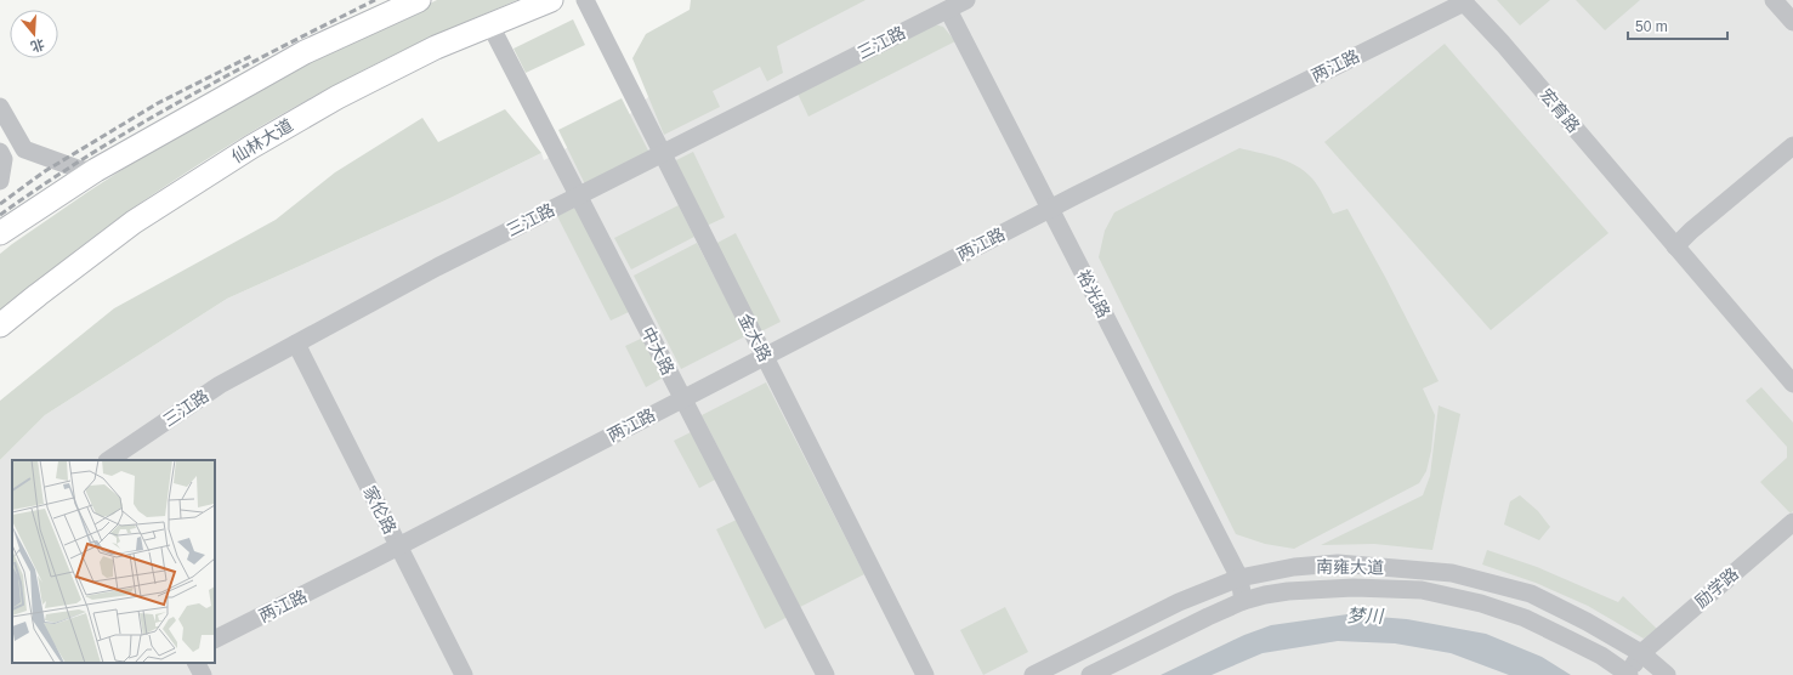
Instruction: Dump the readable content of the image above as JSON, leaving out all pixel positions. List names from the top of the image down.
{
  "streets": {
    "main road": ["仙林大道"],
    "street": [
      "三江路",
      "两江路",
      "宏育路",
      "裕光路",
      "金大路",
      "中大路",
      "家伦路",
      "南雍大道",
      "励学路"
    ]
  },
  "crossings": [
    ["三江路", "裕光路"],
    ["三江路", "金大路"],
    ["三江路", "中大路"],
    ["三江路", "家伦路"],
    ["两江路", "宏育路"],
    ["两江路", "裕光路"],
    ["两江路", "金大路"],
    ["两江路", "中大路"],
    ["两江路", "家伦路"],
    ["仙林大道", "中大路"],
    ["裕光路", "南雍大道"],
    ["南雍大道", "励学路"]
  ],
  "water": ["梦川"],
  "scale_bar": "50 m",
  "north": "bottom"
}
